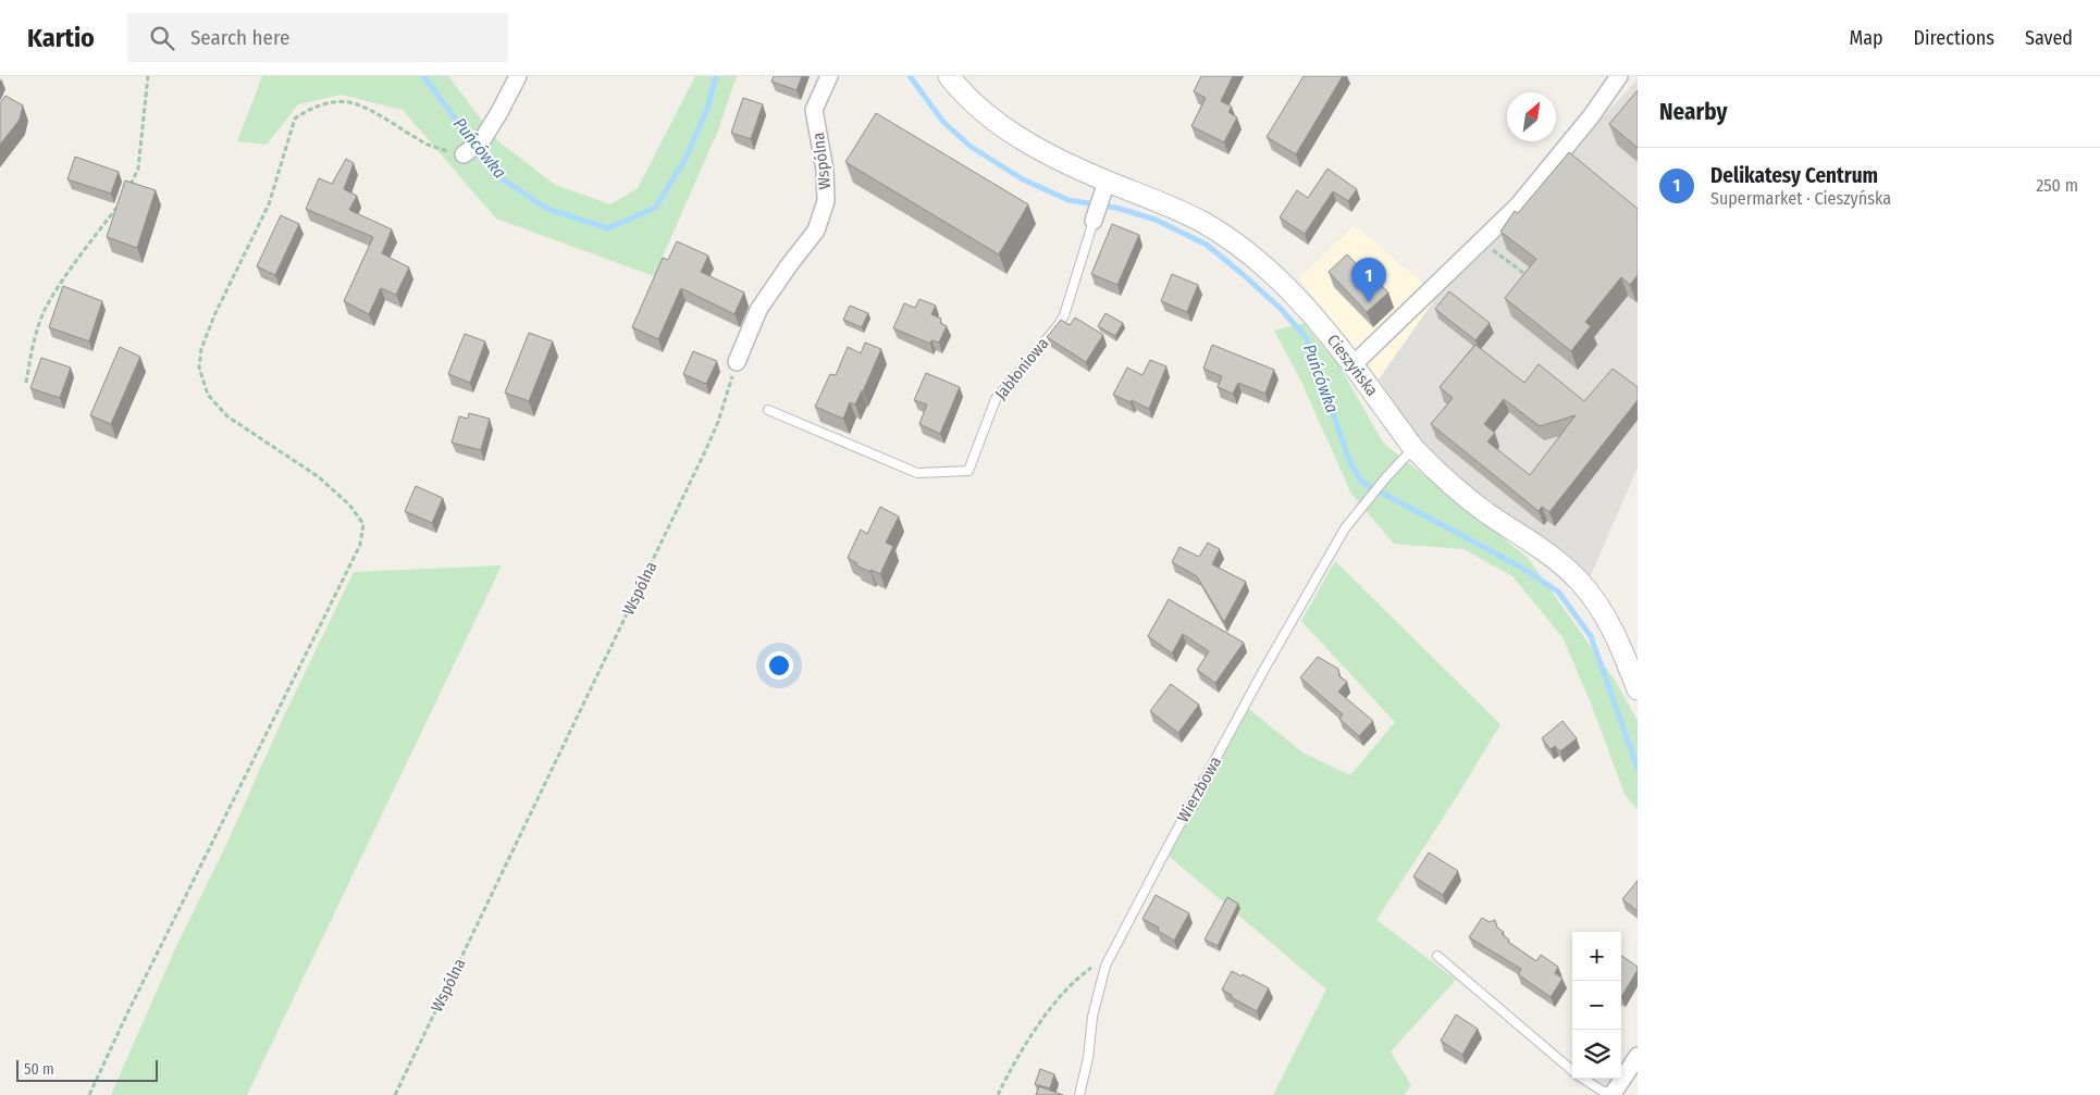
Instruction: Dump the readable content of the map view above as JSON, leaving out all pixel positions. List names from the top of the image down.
{
  "streets": {
    "street": ["Wspólna", "Cieszyńska"],
    "lane": ["Jabłoniowa", "Wierzbowa"]
  },
  "crossings": [
    ["Cieszyńska", "Wierzbowa"]
  ],
  "water": ["Puńcówka"],
  "scale_bar": "50 m",
  "north": "top right",
  "page": {
    "header": "Kartio",
    "search": "Search here",
    "nav": ["Map", "Directions", "Saved"],
    "heading": "Nearby",
    "list": [
      {
        "mark": "1",
        "name": "Delikatesy Centrum",
        "note": "Supermarket · Cieszyńska",
        "value": "250 m"
      }
    ],
    "pins": "1",
    "map_buttons": ["+", "−"],
    "scale": "50 m"
  }
}
